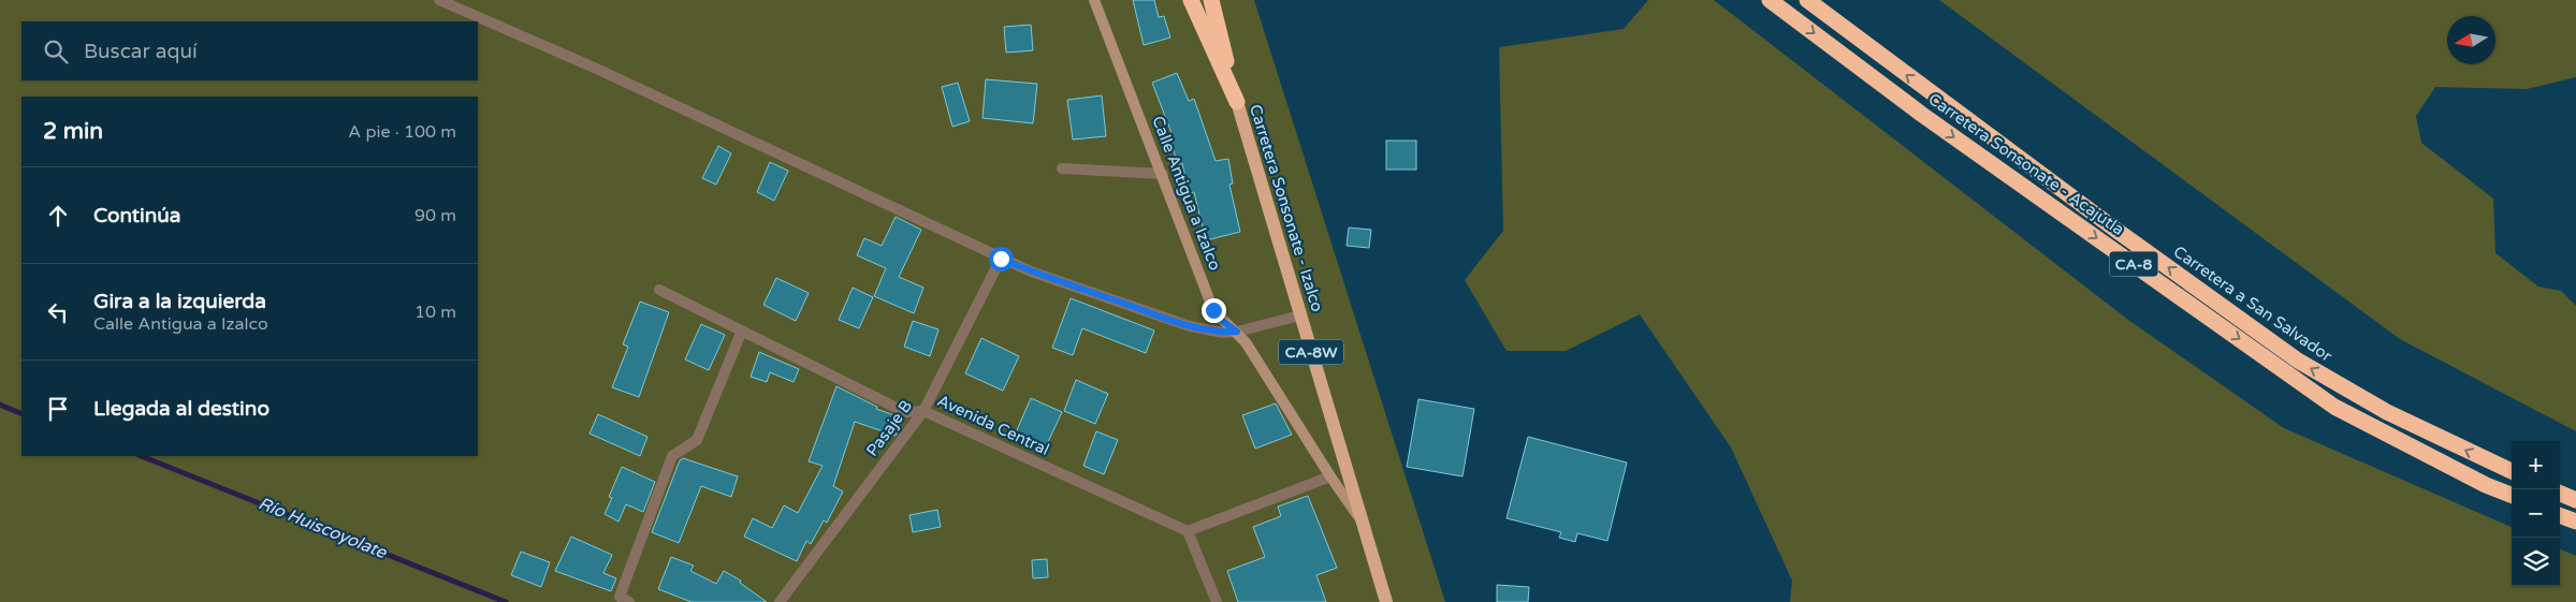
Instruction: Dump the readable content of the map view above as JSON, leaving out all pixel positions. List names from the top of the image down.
{
  "streets": {
    "highway": ["Carretera Sonsonate - Acajutla", "CA-8", "Carretera a San Salvador"],
    "main road": ["Carretera Sonsonate - Izalco", "CA-8W"],
    "street": ["Calle Antigua a Izalco", "Avenida Central", "Pasaje B"]
  },
  "crossings": [
    ["Calle Antigua a Izalco", "Carretera Sonsonate - Izalco"],
    ["Avenida Central", "Pasaje B"]
  ],
  "one_way": ["Carretera Sonsonate - Acajutla", "Carretera a San Salvador"],
  "water": ["Río Huiscoyolate"],
  "north": "left",
  "page": {
    "search": "Buscar aquí",
    "heading": ["2 min", "A pie · 100 m"],
    "list": [
      ["Continúa", "90 m"],
      ["Gira a la izquierda", "Calle Antigua a Izalco", "10 m"],
      "Llegada al destino"
    ],
    "map_buttons": ["+", "−"]
  }
}
